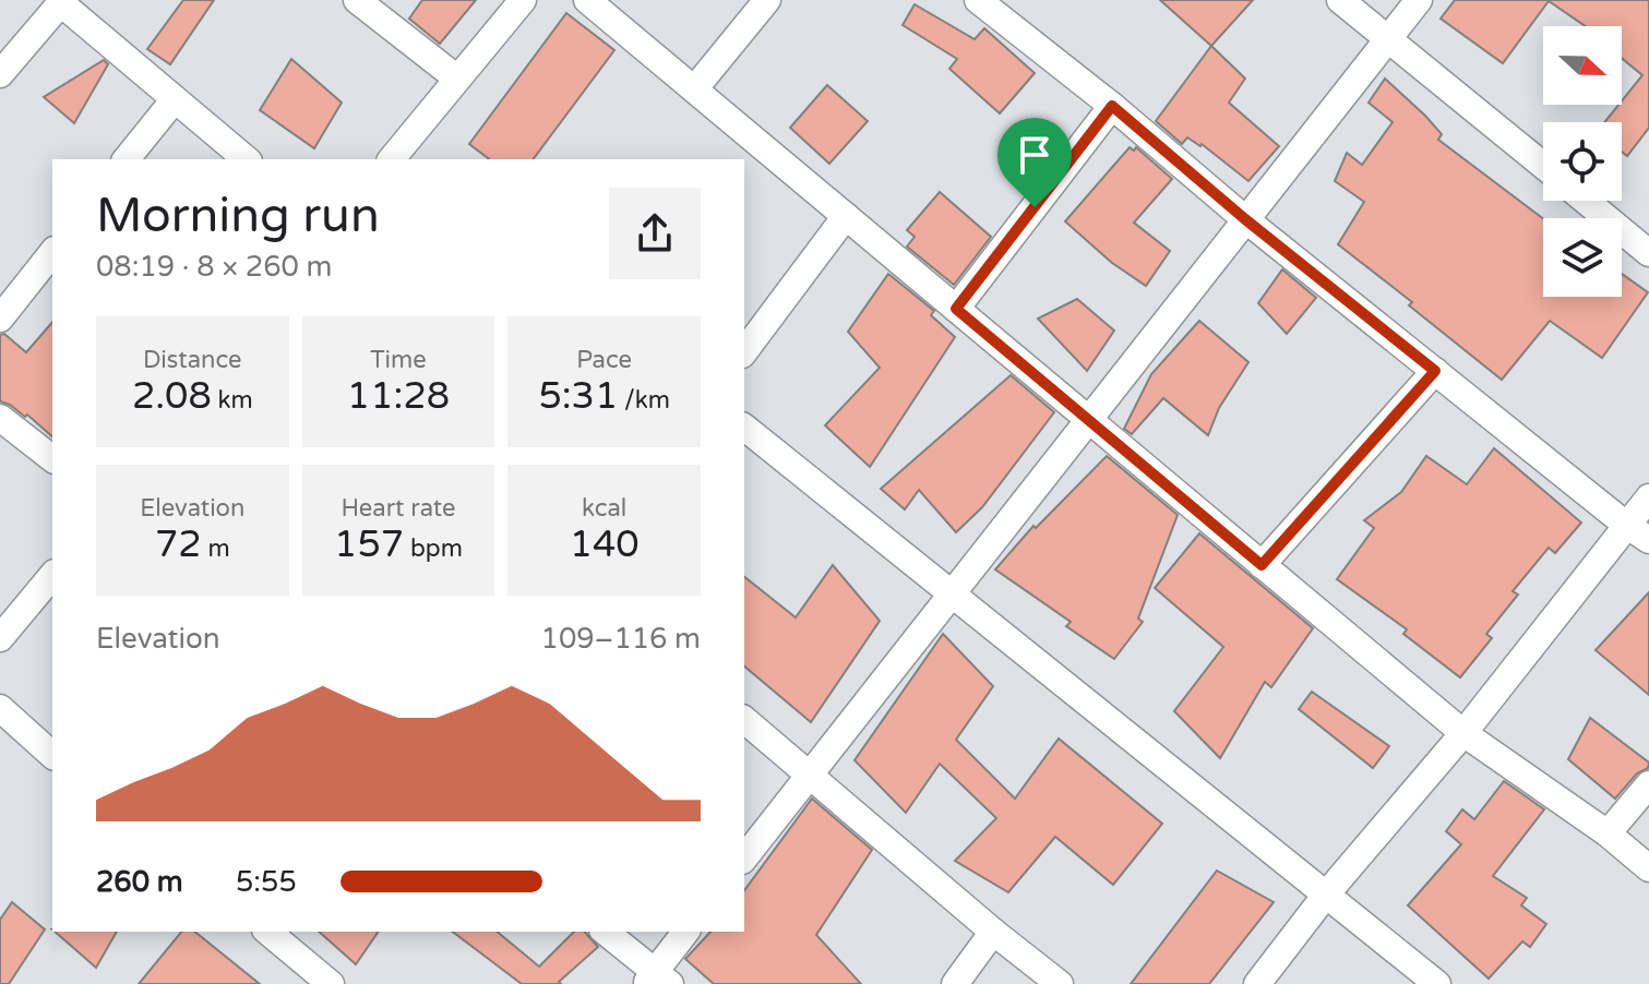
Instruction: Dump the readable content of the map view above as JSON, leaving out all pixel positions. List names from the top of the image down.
{
  "north": "right",
  "page": {
    "heading": ["Morning run", "08:19 · 8 × 260 m"],
    "stats": [
      ["Distance", "2.08 km"],
      ["Time", "11:28"],
      ["Pace", "5:31 /km"],
      ["Elevation", "72 m"],
      ["Heart rate", "157 bpm"],
      ["kcal", "140"]
    ],
    "chart": ["Elevation", "109–116 m"],
    "list": [
      {
        "name": "260 m",
        "note": "5:55"
      }
    ]
  }
}
